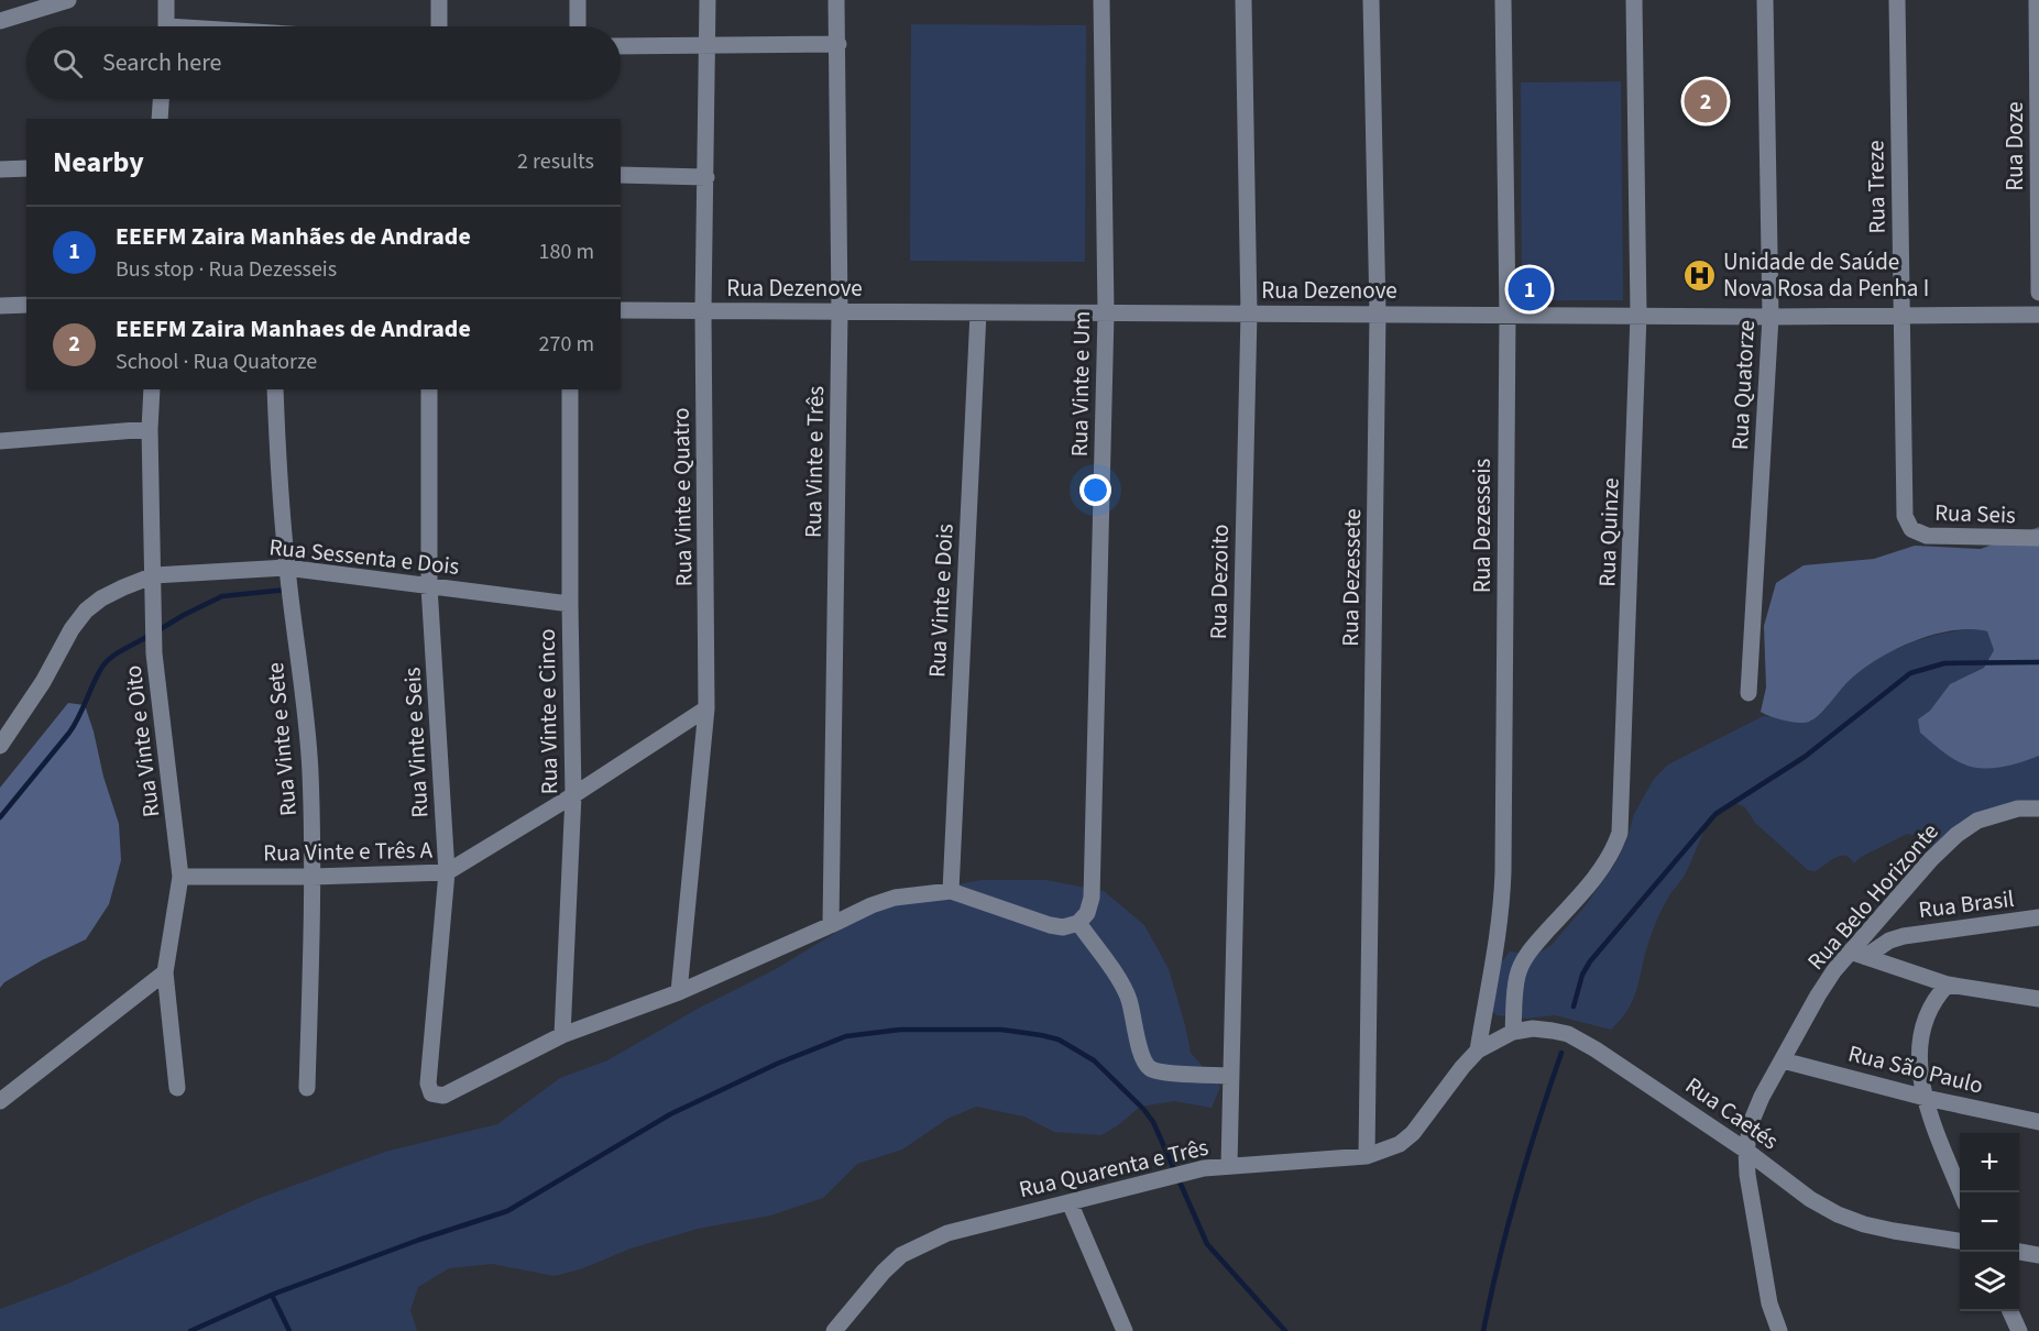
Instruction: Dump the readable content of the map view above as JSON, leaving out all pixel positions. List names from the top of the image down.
{
  "streets": {
    "street": [
      "Rua Doze",
      "Rua Treze",
      "Rua Dezenove",
      "Rua Vinte e Um",
      "Rua Quatorze",
      "Rua Vinte e Três",
      "Rua Vinte e Quatro",
      "Rua Seis",
      "Rua Dezesseis",
      "Rua Quinze",
      "Rua Sessenta e Dois",
      "Rua Dezessete",
      "Rua Dezoito",
      "Rua Vinte e Dois",
      "Rua Vinte e Cinco",
      "Rua Vinte e Sete",
      "Rua Vinte e Oito",
      "Rua Vinte e Seis",
      "Rua Vinte e Três A",
      "Rua Belo Horizonte",
      "Rua Brasil",
      "Rua São Paulo",
      "Rua Caetés",
      "Rua Quarenta e Três"
    ]
  },
  "crossings": [
    ["Rua Treze", "Rua Dezenove"],
    ["Rua Treze", "Rua Seis"],
    ["Rua Dezenove", "Rua Vinte e Um"],
    ["Rua Dezenove", "Rua Quatorze"],
    ["Rua Dezenove", "Rua Vinte e Três"],
    ["Rua Dezenove", "Rua Vinte e Quatro"],
    ["Rua Dezenove", "Rua Dezesseis"],
    ["Rua Dezenove", "Rua Quinze"],
    ["Rua Dezenove", "Rua Dezessete"],
    ["Rua Dezenove", "Rua Dezoito"],
    ["Rua Dezenove", "Rua Vinte e Dois"],
    ["Rua Vinte e Quatro", "Rua Vinte e Três A"],
    ["Rua Dezesseis", "Rua Caetés"],
    ["Rua Dezesseis", "Rua Quarenta e Três"],
    ["Rua Quinze", "Rua Caetés"],
    ["Rua Sessenta e Dois", "Rua Vinte e Cinco"],
    ["Rua Sessenta e Dois", "Rua Vinte e Sete"],
    ["Rua Sessenta e Dois", "Rua Vinte e Oito"],
    ["Rua Sessenta e Dois", "Rua Vinte e Seis"],
    ["Rua Dezessete", "Rua Quarenta e Três"],
    ["Rua Dezoito", "Rua Quarenta e Três"],
    ["Rua Vinte e Cinco", "Rua Vinte e Seis"],
    ["Rua Vinte e Cinco", "Rua Vinte e Três A"],
    ["Rua Vinte e Sete", "Rua Vinte e Três A"],
    ["Rua Vinte e Oito", "Rua Vinte e Três A"],
    ["Rua Vinte e Seis", "Rua Vinte e Três A"],
    ["Rua Belo Horizonte", "Rua Brasil"],
    ["Rua Belo Horizonte", "Rua São Paulo"],
    ["Rua Belo Horizonte", "Rua Caetés"],
    ["Rua Caetés", "Rua Quarenta e Três"]
  ],
  "places": {
    "hospital": ["Unidade de Saúde Nova Rosa da Penha I"]
  },
  "page": {
    "search": "Search here",
    "pins": ["2", "1"],
    "heading": ["Nearby", "2 results"],
    "list": [
      {
        "mark": "1",
        "name": "EEEFM Zaira Manhães de Andrade",
        "note": "Bus stop · Rua Dezesseis",
        "value": "180 m"
      },
      {
        "mark": "2",
        "name": "EEEFM Zaira Manhaes de Andrade",
        "note": "School · Rua Quatorze",
        "value": "270 m"
      }
    ],
    "map_buttons": ["+", "−"]
  }
}
